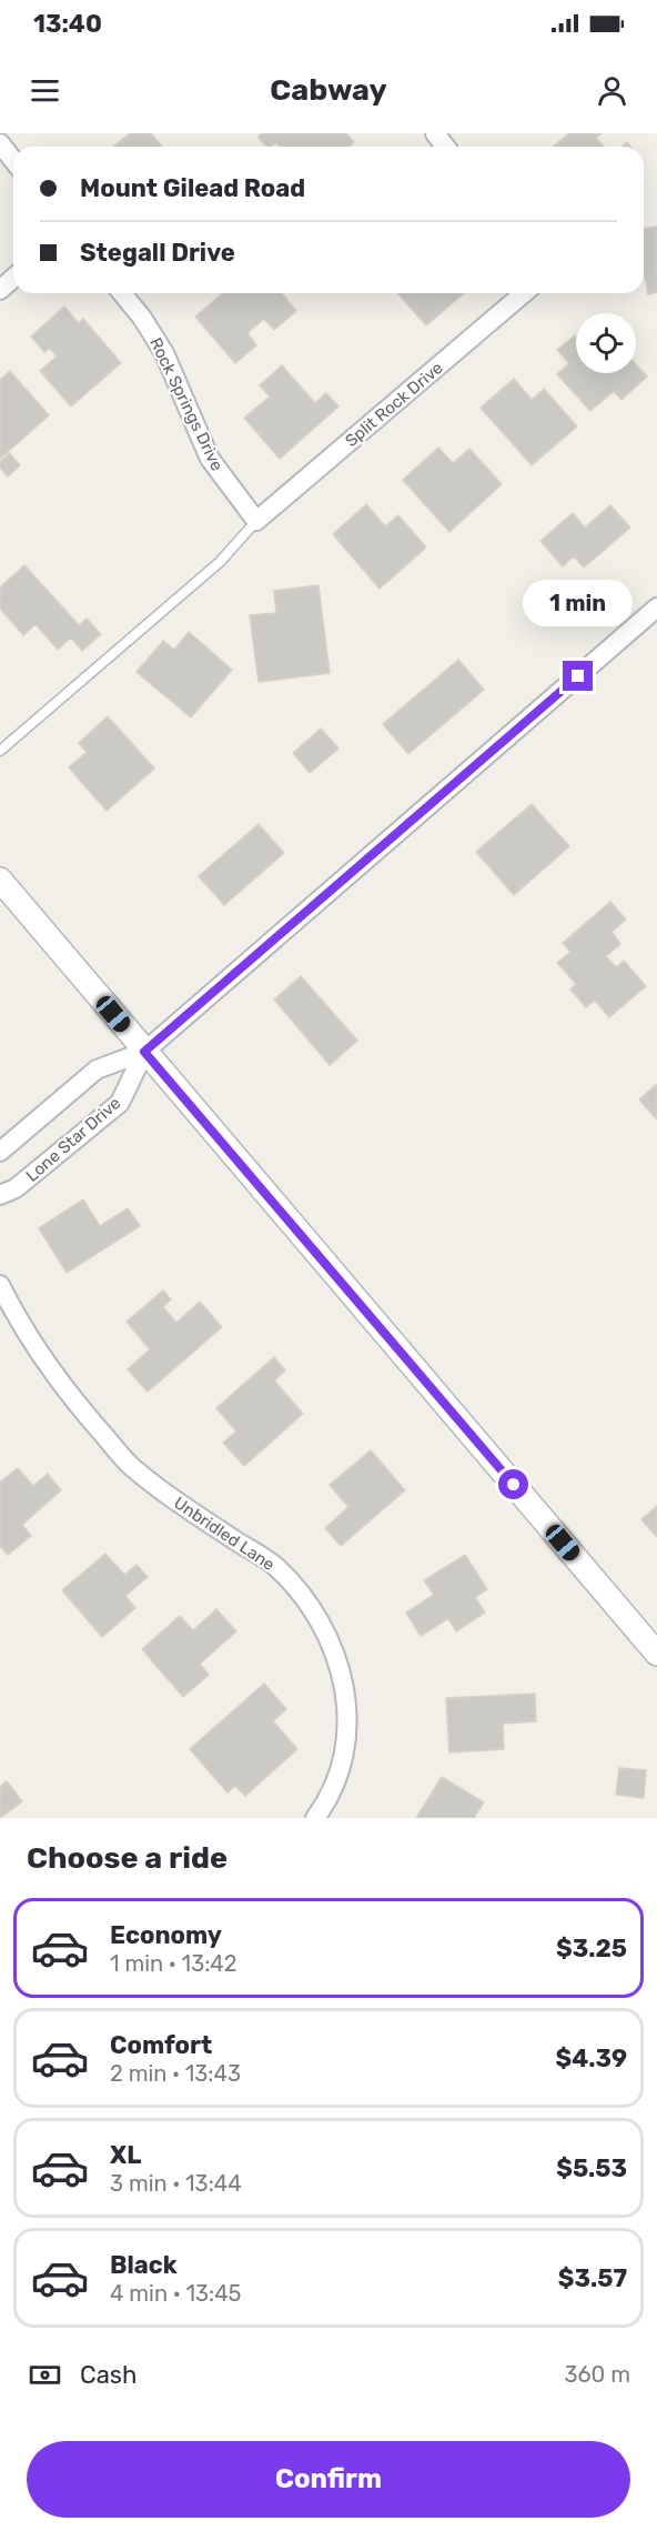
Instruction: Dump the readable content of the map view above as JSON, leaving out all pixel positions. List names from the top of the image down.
{
  "streets": {
    "street": [
      "Rock Springs Drive",
      "Split Rock Drive",
      "Lone Star Drive",
      "Unbridled Lane"
    ]
  },
  "crossings": [
    ["Rock Springs Drive", "Split Rock Drive"]
  ],
  "page": {
    "status": "13:40",
    "header": "Cabway",
    "banner": ["Mount Gilead Road", "Stegall Drive"],
    "bubble": "1 min",
    "heading": "Choose a ride",
    "list": [
      {
        "name": "Economy",
        "note": "1 min · 13:42",
        "value": "$3.25"
      },
      {
        "name": "Comfort",
        "note": "2 min · 13:43",
        "value": "$4.39"
      },
      {
        "name": "XL",
        "note": "3 min · 13:44",
        "value": "$5.53"
      },
      {
        "name": "Black",
        "note": "4 min · 13:45",
        "value": "$3.57"
      }
    ],
    "pay": ["Cash", "360 m"],
    "buttons": "Confirm"
  }
}
